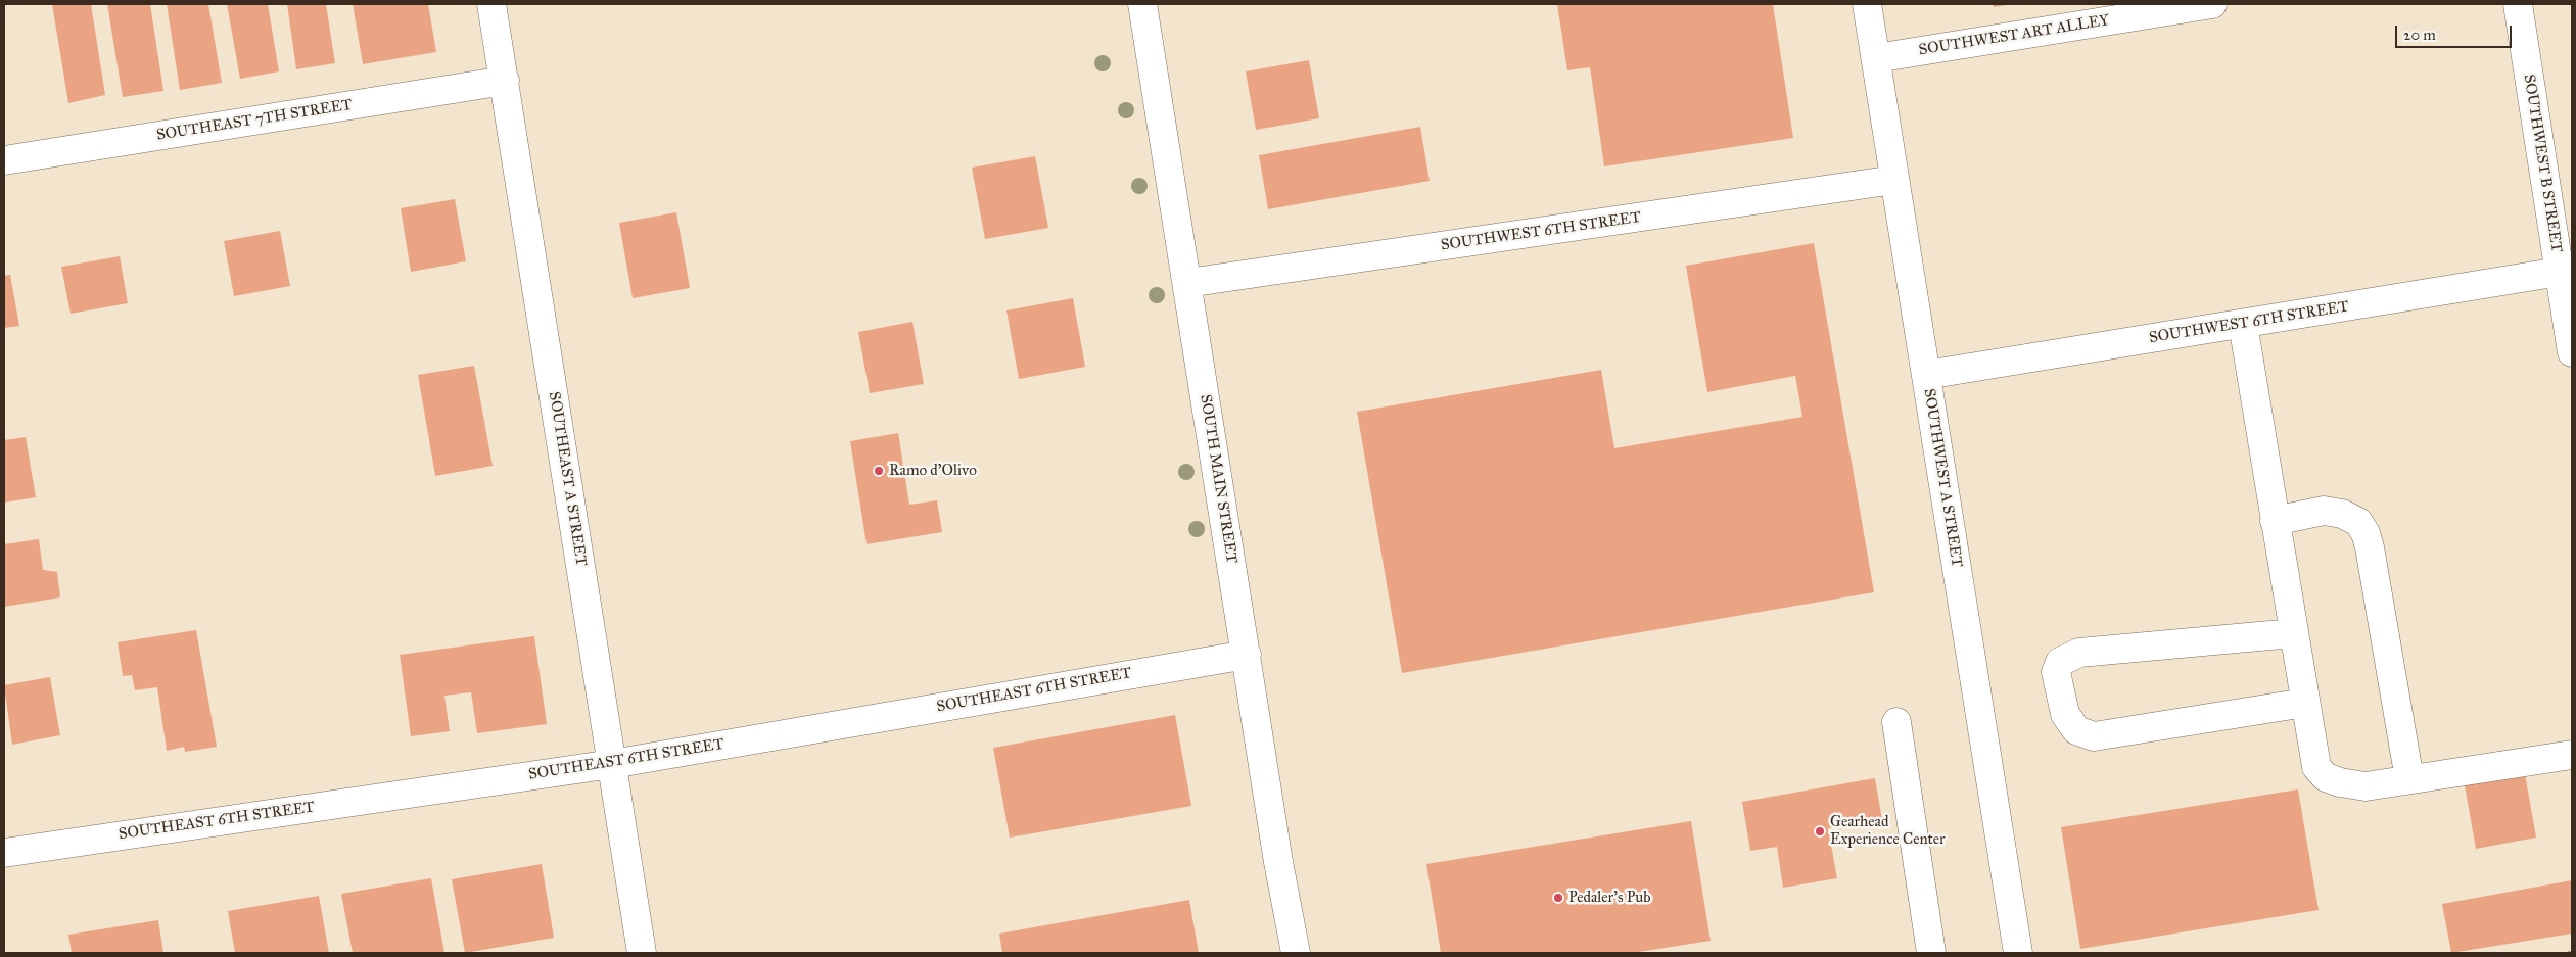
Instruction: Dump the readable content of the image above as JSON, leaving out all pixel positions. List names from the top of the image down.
{
  "streets": {
    "street": [
      "SOUTHWEST ART ALLEY",
      "SOUTHEAST 7TH STREET",
      "SOUTHWEST B STREET",
      "SOUTHWEST 6TH STREET",
      "SOUTHWEST A STREET",
      "SOUTHEAST A STREET",
      "SOUTH MAIN STREET",
      "SOUTHEAST 6TH STREET"
    ]
  },
  "crossings": [
    ["SOUTHWEST ART ALLEY", "SOUTHWEST A STREET"],
    ["SOUTHEAST 7TH STREET", "SOUTHEAST A STREET"],
    ["SOUTHWEST B STREET", "SOUTHWEST 6TH STREET"],
    ["SOUTHWEST 6TH STREET", "SOUTHWEST A STREET"],
    ["SOUTHWEST 6TH STREET", "SOUTH MAIN STREET"],
    ["SOUTHEAST A STREET", "SOUTHEAST 6TH STREET"],
    ["SOUTH MAIN STREET", "SOUTHEAST 6TH STREET"]
  ],
  "places": ["Ramo d'Olivo", "Gearhead Experience Center", "Pedaler's Pub"],
  "scale_bar": "20 m"
}
